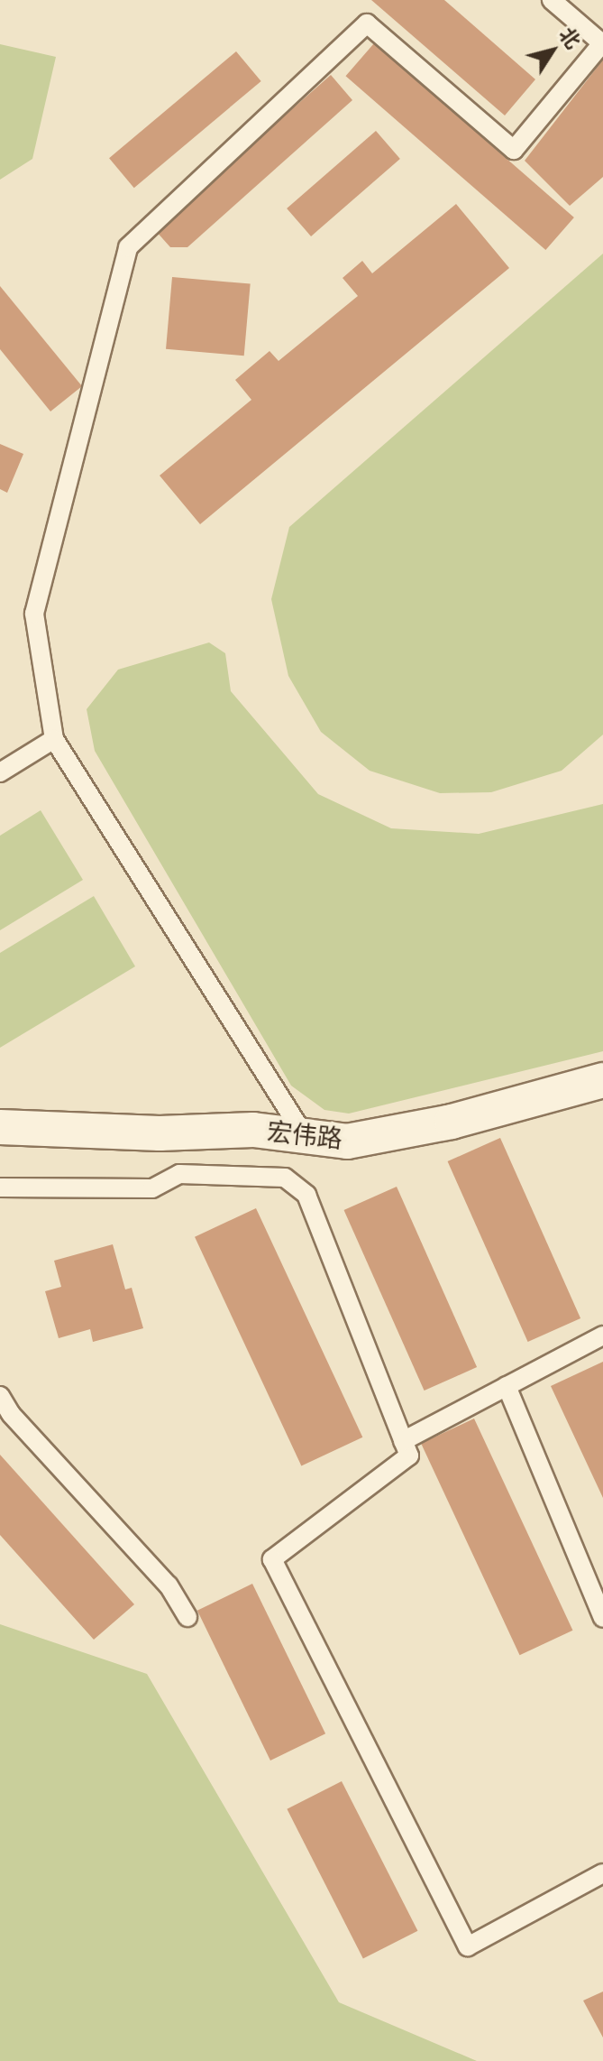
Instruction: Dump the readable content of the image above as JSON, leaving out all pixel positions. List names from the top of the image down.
{
  "streets": {
    "street": ["宏伟路"]
  },
  "north": "top right"
}
